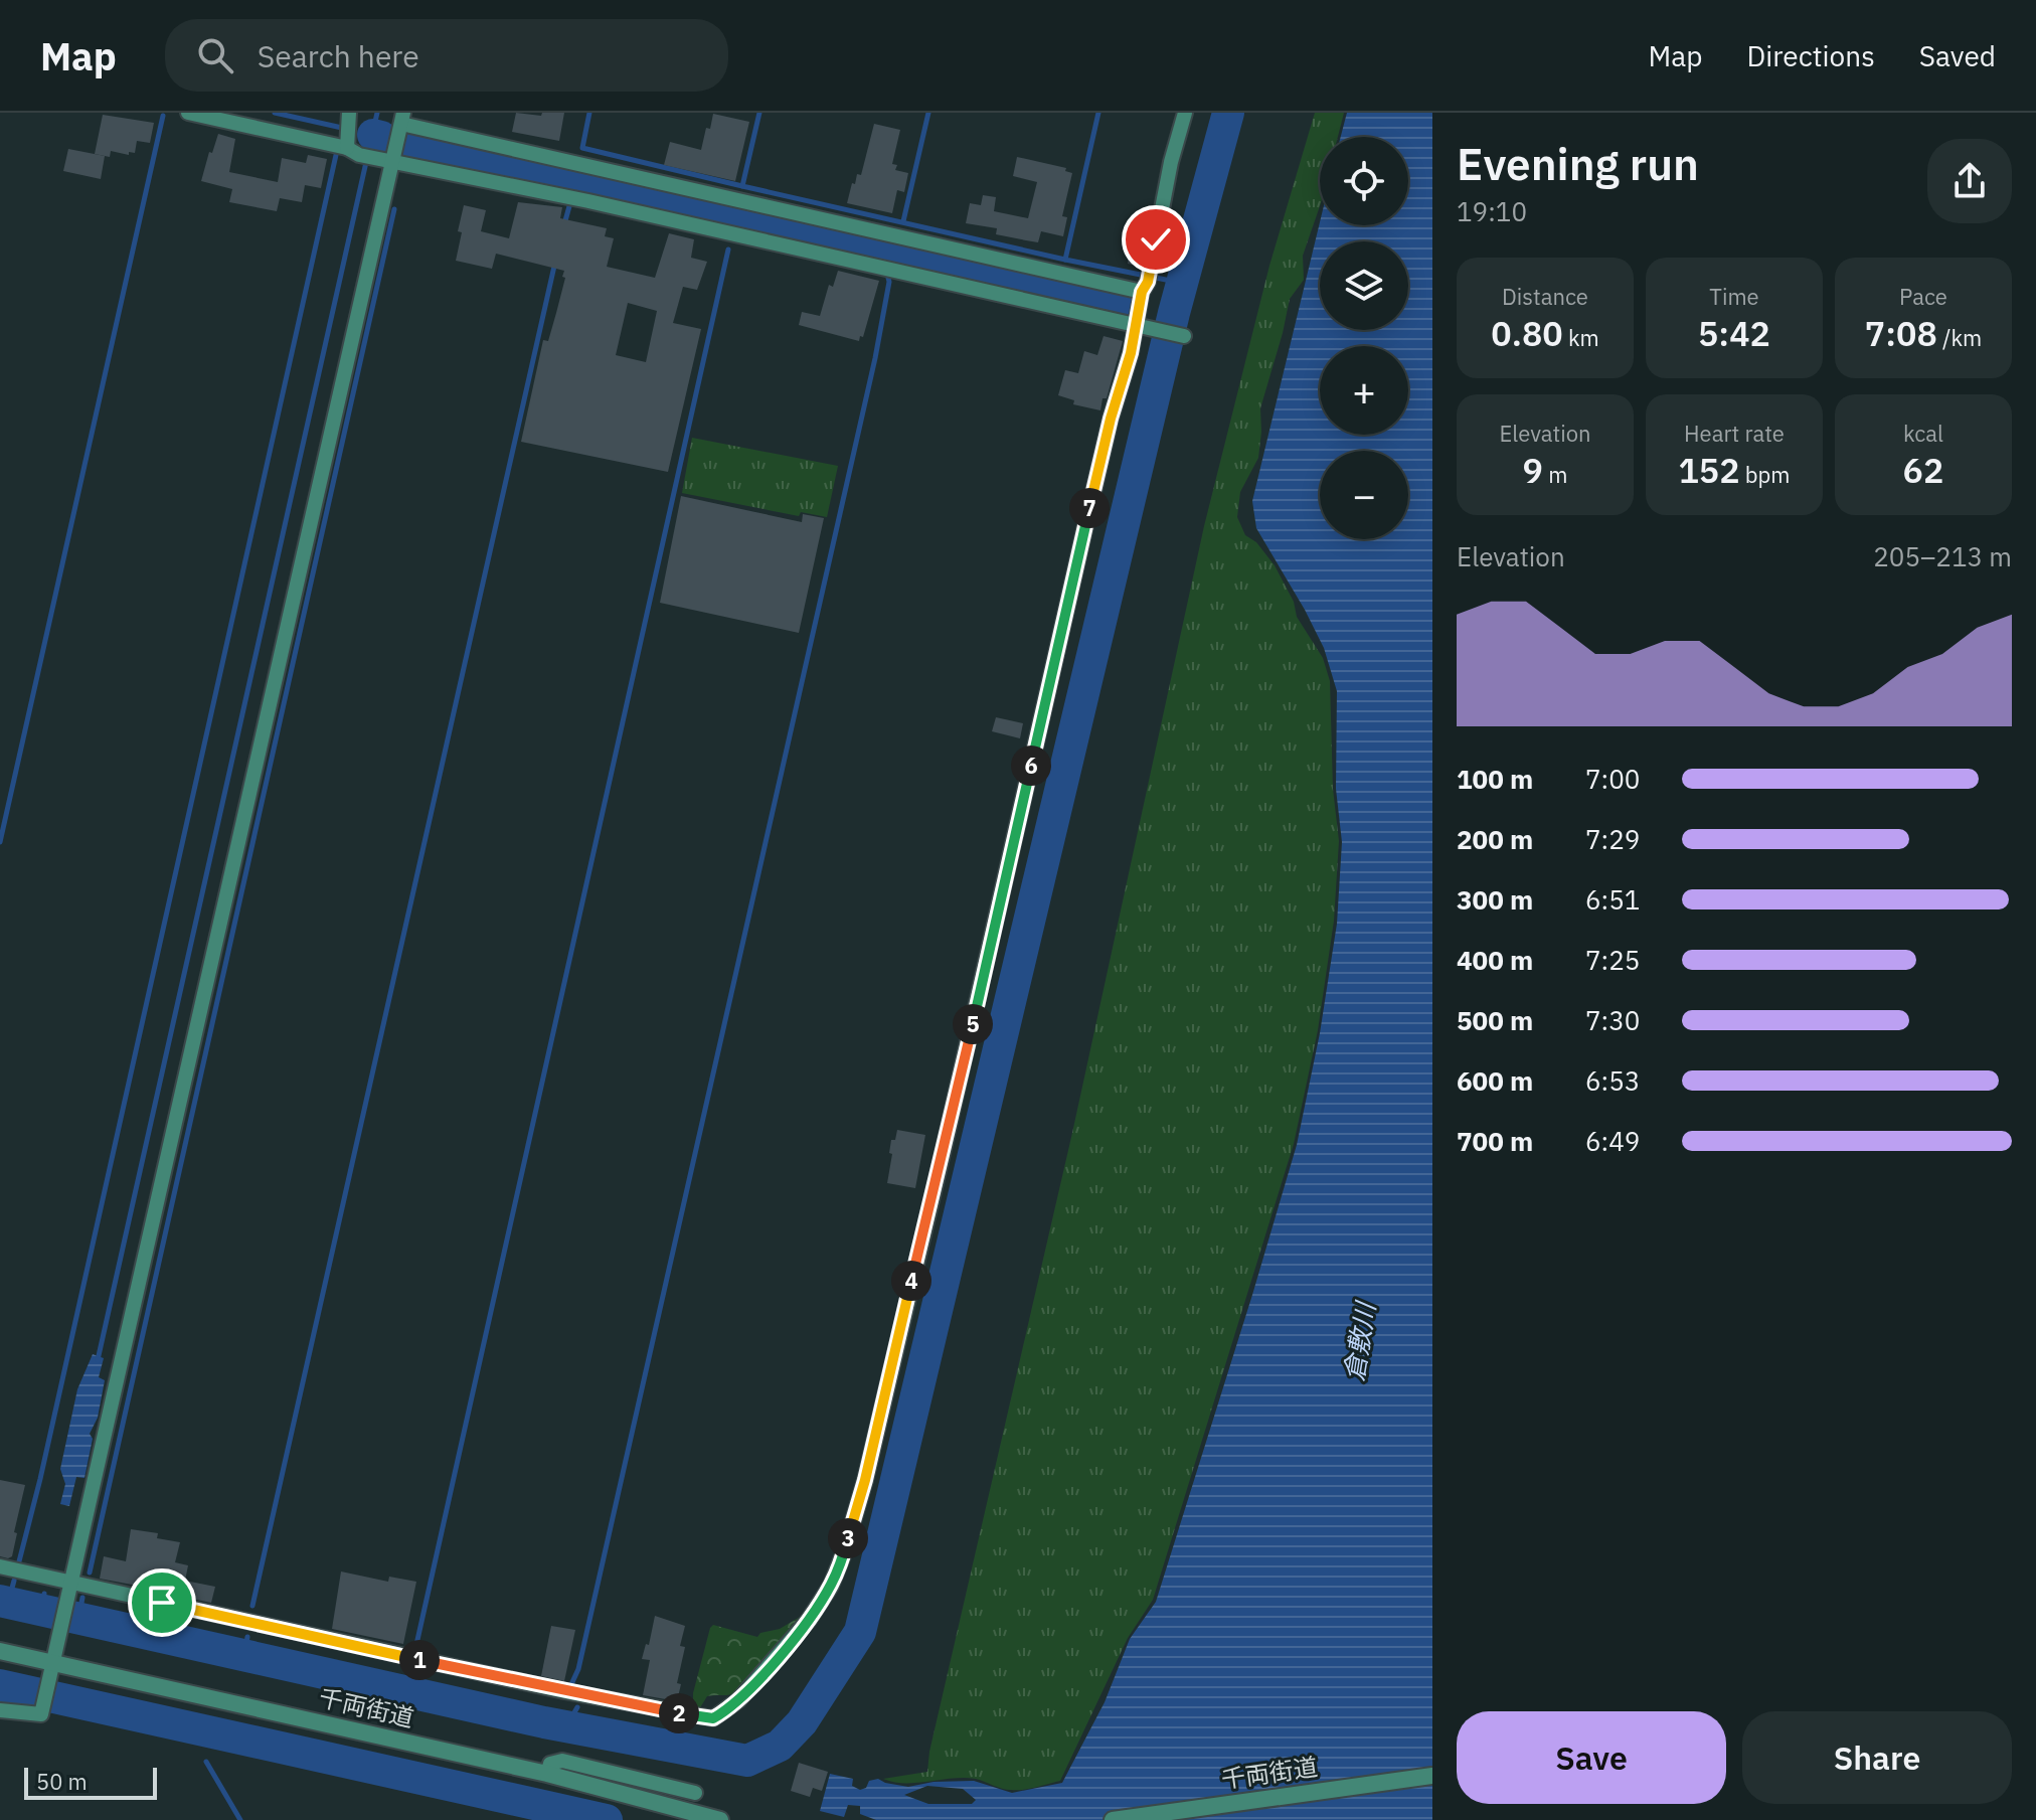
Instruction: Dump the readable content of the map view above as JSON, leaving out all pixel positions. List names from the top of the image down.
{
  "streets": {
    "street": ["千両街道"]
  },
  "water": ["倉敷川"],
  "scale_bar": "50 m",
  "page": {
    "header": "Map",
    "search": "Search here",
    "nav": ["Map", "Directions", "Saved"],
    "heading": ["Evening run", "19:10"],
    "map_buttons": ["+", "−"],
    "stats": [
      ["Distance", "0.80 km"],
      ["Time", "5:42"],
      ["Pace", "7:08 /km"],
      ["Elevation", "9 m"],
      ["Heart rate", "152 bpm"],
      ["kcal", "62"]
    ],
    "pins": [
      "7",
      "6",
      "5",
      "4",
      "3",
      "1",
      "2"
    ],
    "chart": ["Elevation", "205–213 m"],
    "list": [
      {
        "name": "100 m",
        "note": "7:00"
      },
      {
        "name": "200 m",
        "note": "7:29"
      },
      {
        "name": "300 m",
        "note": "6:51"
      },
      {
        "name": "400 m",
        "note": "7:25"
      },
      {
        "name": "500 m",
        "note": "7:30"
      },
      {
        "name": "600 m",
        "note": "6:53"
      },
      {
        "name": "700 m",
        "note": "6:49"
      }
    ],
    "buttons": ["Save", "Share"],
    "scale": "50 m"
  }
}
